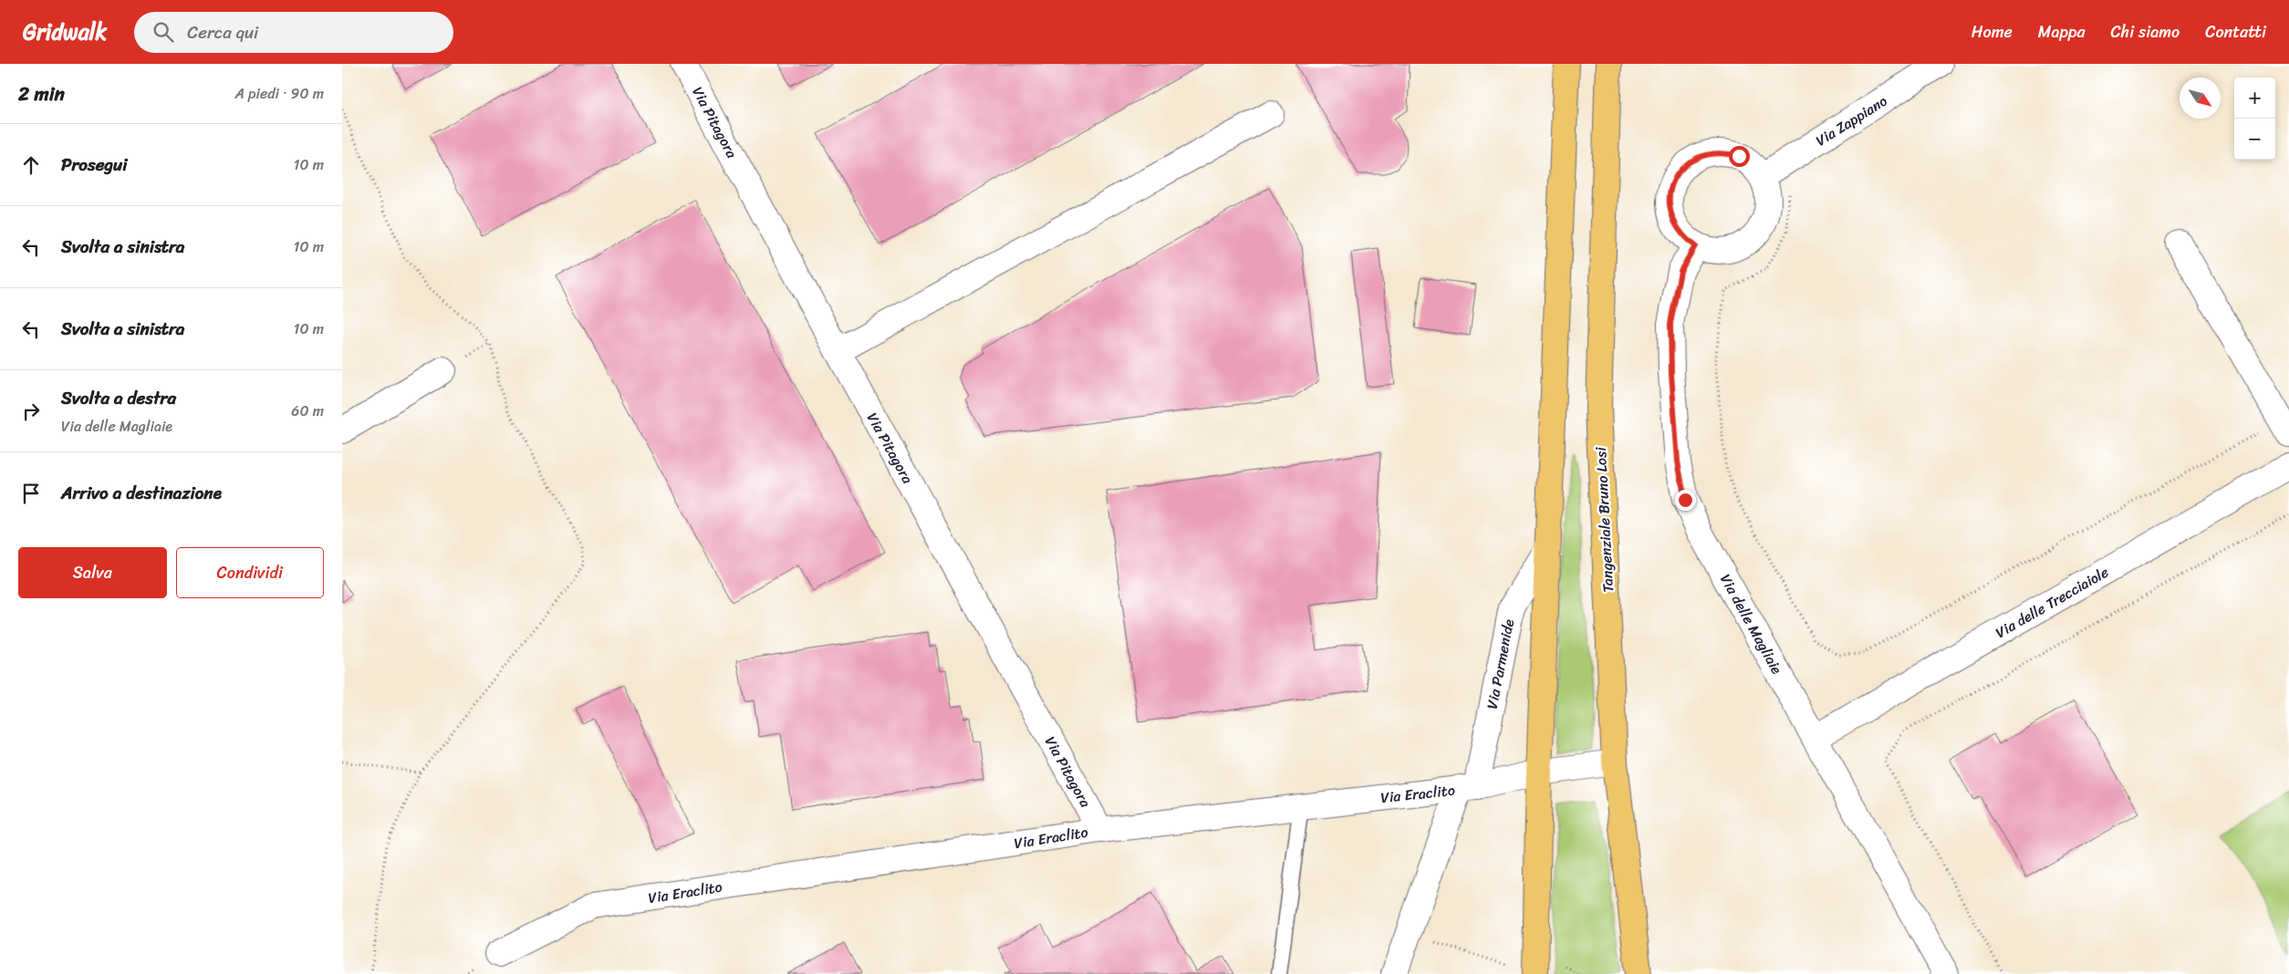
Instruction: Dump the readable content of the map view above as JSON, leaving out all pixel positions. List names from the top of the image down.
{
  "streets": {
    "main road": ["Tangenziale Bruno Losi"],
    "street": [
      "Via Zappiano",
      "Via Pitagora",
      "Via delle Trecciaiole",
      "Via delle Magliaie",
      "Via Parmenide",
      "Via Eraclito"
    ]
  },
  "crossings": [
    ["Via Zappiano", "Via delle Magliaie"],
    ["Via Pitagora", "Via Eraclito"],
    ["Tangenziale Bruno Losi", "Via Eraclito"],
    ["Via delle Trecciaiole", "Via delle Magliaie"],
    ["Via Parmenide", "Via Eraclito"]
  ],
  "north": "bottom right",
  "page": {
    "header": "Gridwalk",
    "search": "Cerca qui",
    "nav": [
      "Home",
      "Mappa",
      "Chi siamo",
      "Contatti"
    ],
    "heading": ["2 min", "A piedi · 90 m"],
    "map_buttons": ["+", "−"],
    "list": [
      ["Prosegui", "10 m"],
      ["Svolta a sinistra", "10 m"],
      ["Svolta a sinistra", "10 m"],
      ["Svolta a destra", "Via delle Magliaie", "60 m"],
      "Arrivo a destinazione"
    ],
    "buttons": ["Salva", "Condividi"]
  }
}
